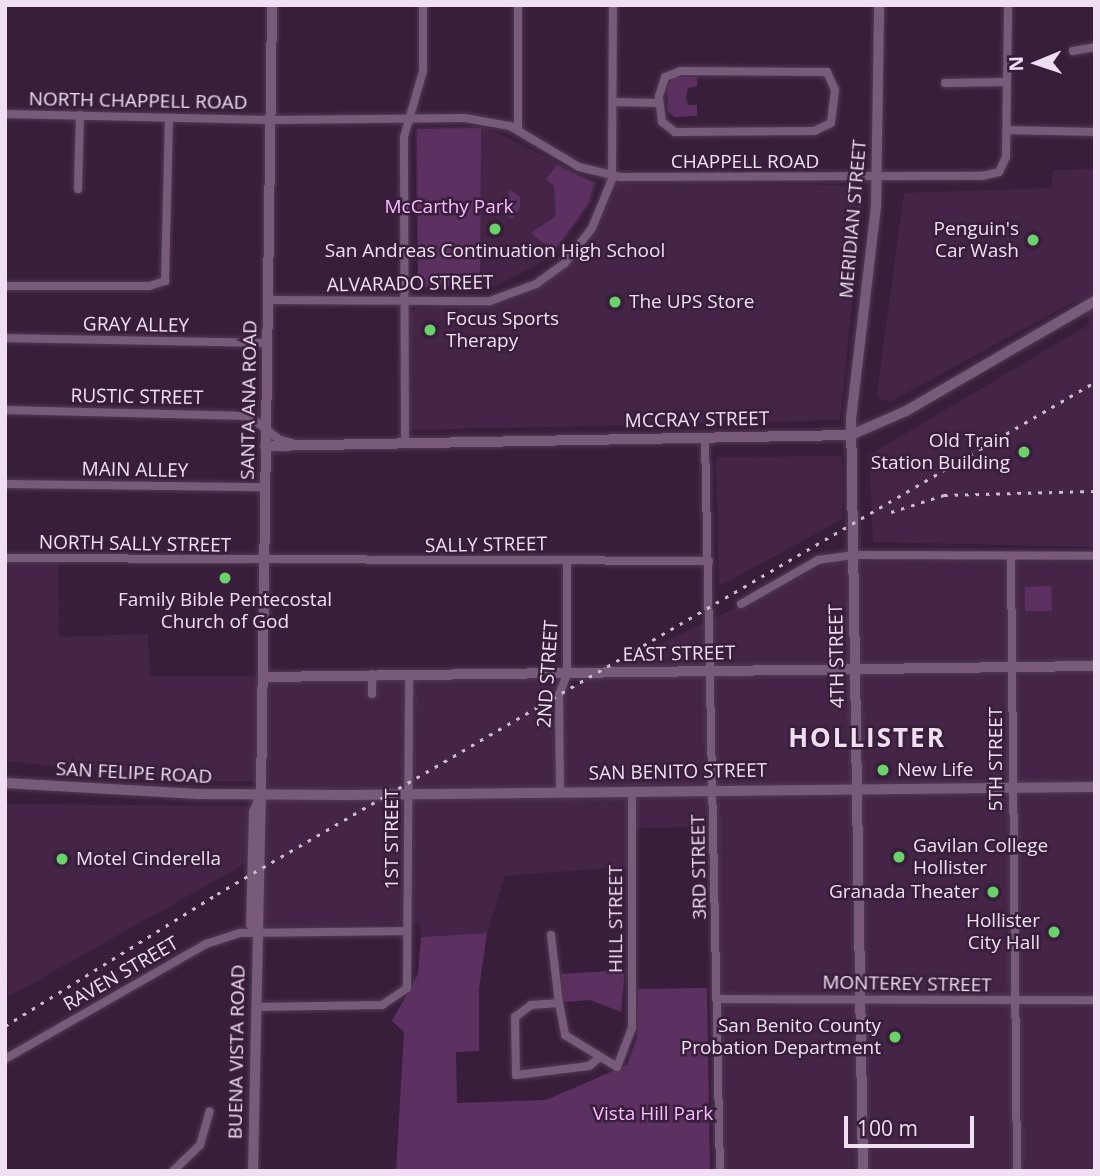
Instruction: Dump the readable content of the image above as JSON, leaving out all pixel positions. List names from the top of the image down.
{
  "streets": {
    "street": [
      "NORTH CHAPPELL ROAD",
      "CHAPPELL ROAD",
      "MERIDIAN STREET",
      "ALVARADO STREET",
      "GRAY ALLEY",
      "RUSTIC STREET",
      "SANTA ANA ROAD",
      "MCCRAY STREET",
      "MAIN ALLEY",
      "NORTH SALLY STREET",
      "SALLY STREET",
      "EAST STREET",
      "4TH STREET",
      "2ND STREET",
      "5TH STREET",
      "SAN BENITO STREET",
      "SAN FELIPE ROAD",
      "1ST STREET",
      "3RD STREET",
      "HILL STREET",
      "RAVEN STREET",
      "MONTEREY STREET",
      "BUENA VISTA ROAD"
    ]
  },
  "crossings": [
    ["NORTH CHAPPELL ROAD", "CHAPPELL ROAD"],
    ["NORTH CHAPPELL ROAD", "SANTA ANA ROAD"],
    ["CHAPPELL ROAD", "MERIDIAN STREET"],
    ["CHAPPELL ROAD", "ALVARADO STREET"],
    ["MERIDIAN STREET", "MCCRAY STREET"],
    ["MERIDIAN STREET", "4TH STREET"],
    ["ALVARADO STREET", "SANTA ANA ROAD"],
    ["GRAY ALLEY", "SANTA ANA ROAD"],
    ["RUSTIC STREET", "SANTA ANA ROAD"],
    ["RUSTIC STREET", "MCCRAY STREET"],
    ["SANTA ANA ROAD", "MCCRAY STREET"],
    ["SANTA ANA ROAD", "MAIN ALLEY"],
    ["SANTA ANA ROAD", "NORTH SALLY STREET"],
    ["SANTA ANA ROAD", "SALLY STREET"],
    ["SANTA ANA ROAD", "EAST STREET"],
    ["SANTA ANA ROAD", "SAN BENITO STREET"],
    ["SANTA ANA ROAD", "SAN FELIPE ROAD"],
    ["SANTA ANA ROAD", "BUENA VISTA ROAD"],
    ["MCCRAY STREET", "4TH STREET"],
    ["MCCRAY STREET", "3RD STREET"],
    ["NORTH SALLY STREET", "SALLY STREET"],
    ["SALLY STREET", "2ND STREET"],
    ["SALLY STREET", "3RD STREET"],
    ["EAST STREET", "4TH STREET"],
    ["EAST STREET", "2ND STREET"],
    ["EAST STREET", "5TH STREET"],
    ["EAST STREET", "1ST STREET"],
    ["EAST STREET", "3RD STREET"],
    ["4TH STREET", "SAN BENITO STREET"],
    ["4TH STREET", "MONTEREY STREET"],
    ["2ND STREET", "SAN BENITO STREET"],
    ["5TH STREET", "SAN BENITO STREET"],
    ["5TH STREET", "MONTEREY STREET"],
    ["SAN BENITO STREET", "SAN FELIPE ROAD"],
    ["SAN BENITO STREET", "1ST STREET"],
    ["SAN BENITO STREET", "3RD STREET"],
    ["SAN BENITO STREET", "HILL STREET"],
    ["SAN BENITO STREET", "BUENA VISTA ROAD"],
    ["SAN FELIPE ROAD", "BUENA VISTA ROAD"],
    ["1ST STREET", "RAVEN STREET"],
    ["1ST STREET", "BUENA VISTA ROAD"],
    ["3RD STREET", "MONTEREY STREET"],
    ["RAVEN STREET", "BUENA VISTA ROAD"]
  ],
  "districts": ["HOLLISTER"],
  "parks": ["McCarthy Park", "Vista Hill Park"],
  "places": [
    "San Andreas Continuation High School",
    "Penguin's Car Wash",
    "The UPS Store",
    "Focus Sports Therapy",
    "Old Train Station Building",
    "Family Bible Pentecostal Church of God",
    "New Life",
    "Gavilan College Hollister",
    "Motel Cinderella",
    "Granada Theater",
    "Hollister City Hall",
    "San Benito County Probation Department"
  ],
  "scale_bar": "100 m",
  "north": "left"
}
